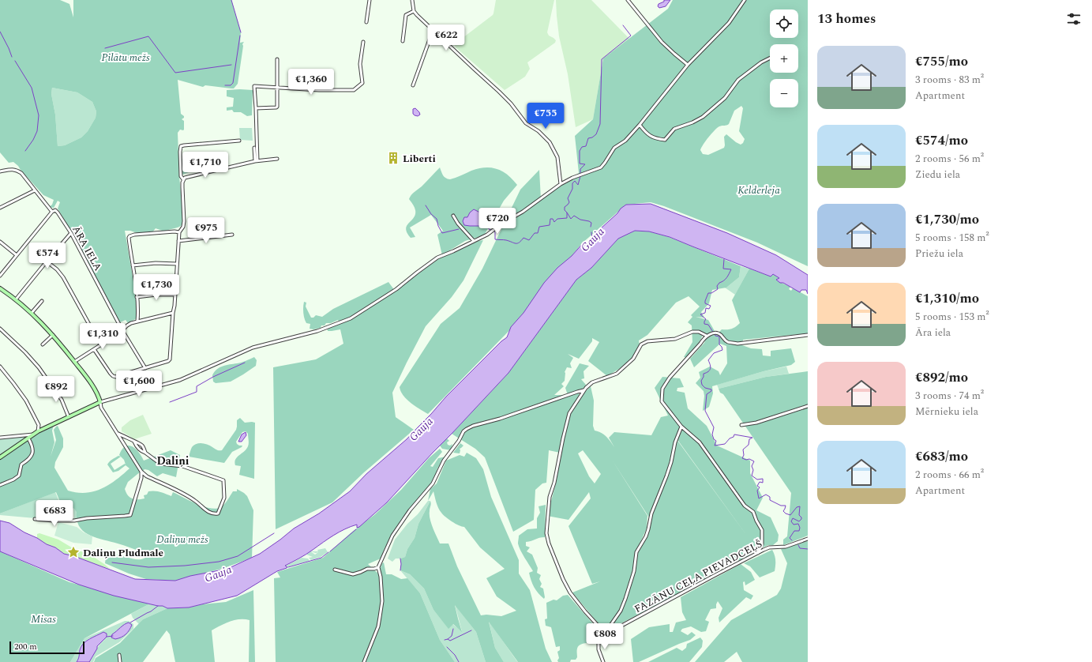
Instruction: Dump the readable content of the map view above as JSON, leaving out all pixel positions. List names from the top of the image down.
{
  "streets": {
    "street": ["ĀRA IELA", "FAZĀNU CEĻA PIEVADCEĻŠ"]
  },
  "districts": ["Daliņi"],
  "water": ["Gauja"],
  "parks": [
    "Pilātu mežs",
    "Ķelderleja",
    "Daliņu mežs",
    "Misas"
  ],
  "places": {
    "building": ["Liberti"],
    "place": ["Daliņu Pludmale"]
  },
  "scale_bar": "200 m",
  "page": {
    "heading": "13 homes",
    "map_buttons": ["+", "−"],
    "price": [
      "€622",
      "€1,360",
      "€755",
      "€1,710",
      "€720",
      "€975",
      "€574",
      "€1,730",
      "€1,310",
      "€1,600",
      "€892",
      "€683",
      "€808"
    ],
    "list": [
      {
        "name": "€755/mo",
        "note": "3 rooms · 83 m² · Apartment"
      },
      {
        "name": "€574/mo",
        "note": "2 rooms · 56 m² · Ziedu iela"
      },
      {
        "name": "€1,730/mo",
        "note": "5 rooms · 158 m² · Priežu iela"
      },
      {
        "name": "€1,310/mo",
        "note": "5 rooms · 153 m² · Āra iela"
      },
      {
        "name": "€892/mo",
        "note": "3 rooms · 74 m² · Mērnieku iela"
      },
      {
        "name": "€683/mo",
        "note": "2 rooms · 66 m² · Apartment"
      }
    ],
    "scale": "200 m"
  }
}
